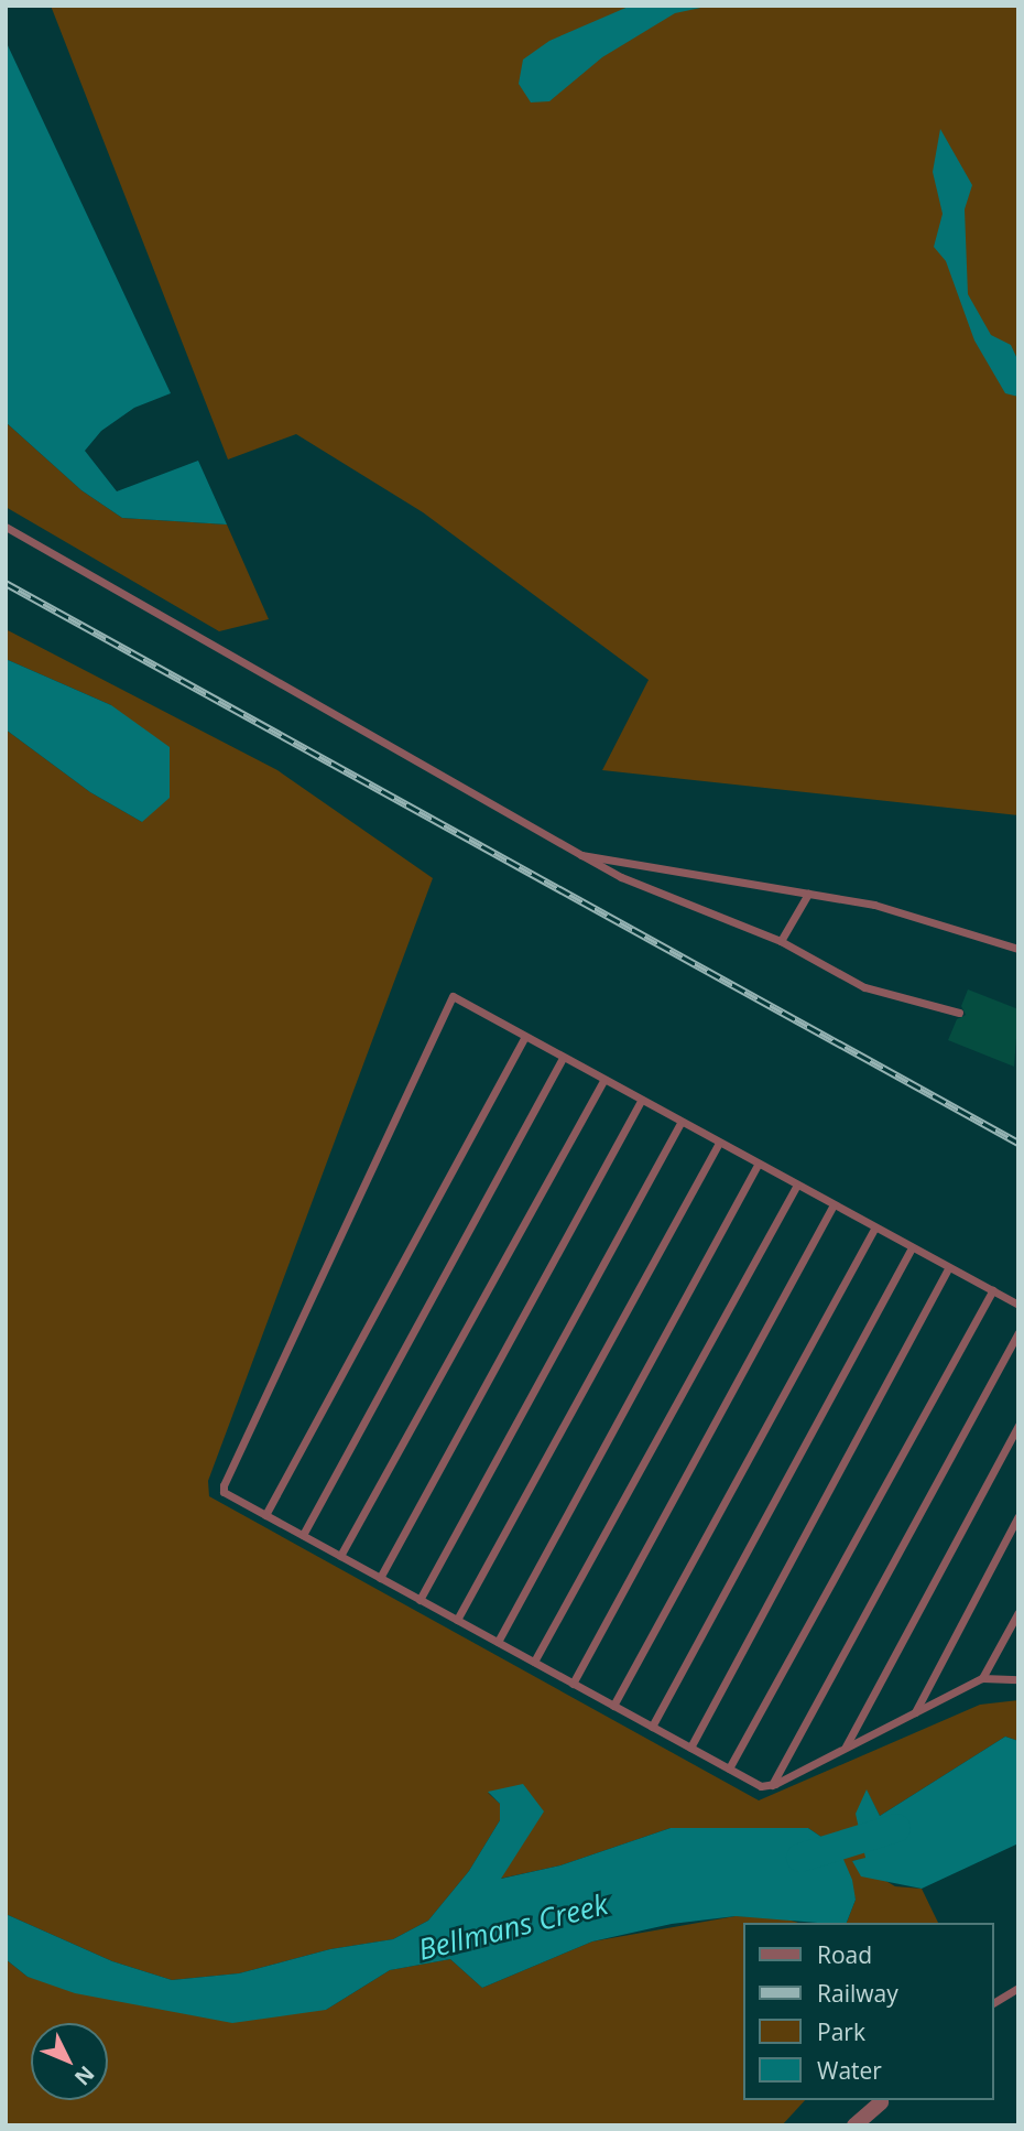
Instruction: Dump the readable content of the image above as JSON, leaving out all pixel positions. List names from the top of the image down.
{
  "water": ["Bellmans Creek"],
  "legend": [
    "Road",
    "Railway",
    "Park",
    "Water"
  ],
  "north": "bottom right"
}
